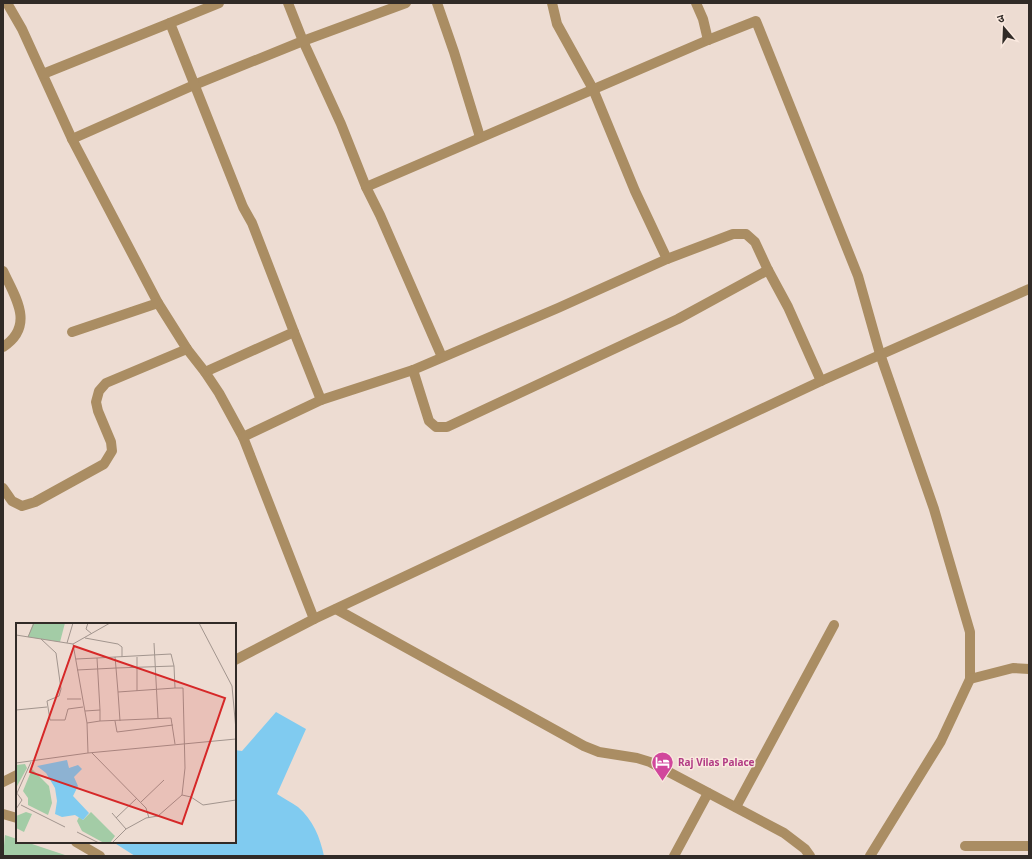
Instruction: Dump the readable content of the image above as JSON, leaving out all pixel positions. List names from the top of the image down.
{
  "places": {
    "hotel": ["Raj Vilas Palace"]
  },
  "north": "top"
}
